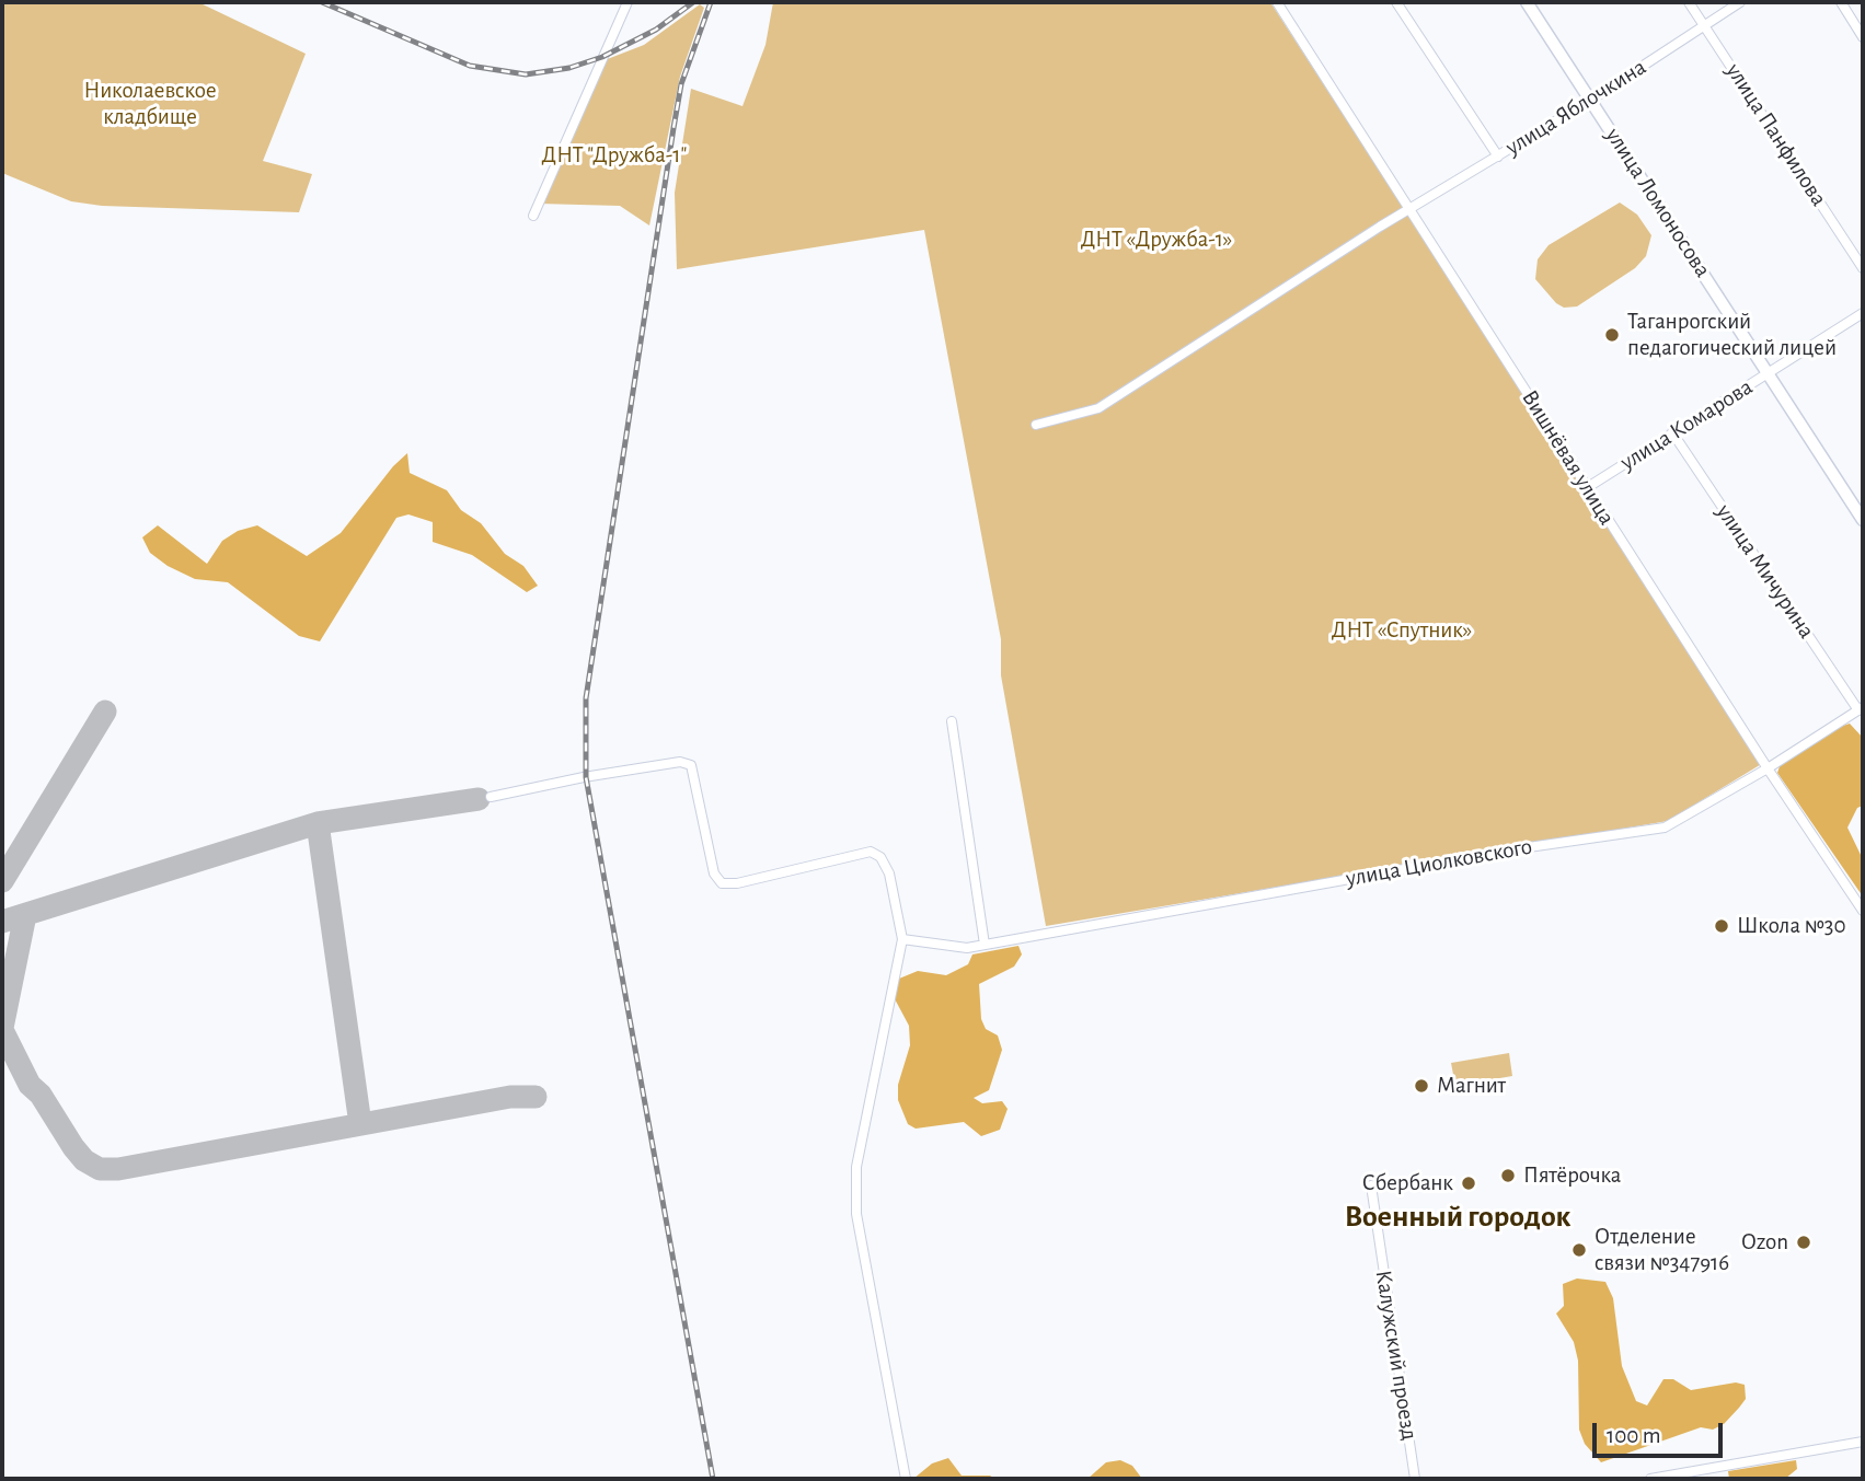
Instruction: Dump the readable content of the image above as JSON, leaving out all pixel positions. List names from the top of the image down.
{
  "streets": {
    "street": [
      "улица Яблочкина",
      "улица Панфилова",
      "улица Ломоносова",
      "улица Комарова",
      "Вишнёвая улица",
      "улица Мичурина",
      "улица Циолковского",
      "Калужский проезд"
    ]
  },
  "crossings": [
    ["улица Яблочкина", "улица Панфилова"],
    ["улица Яблочкина", "улица Ломоносова"],
    ["улица Яблочкина", "Вишнёвая улица"],
    ["улица Ломоносова", "улица Комарова"],
    ["улица Комарова", "Вишнёвая улица"],
    ["улица Комарова", "улица Мичурина"],
    ["Вишнёвая улица", "улица Циолковского"],
    ["улица Мичурина", "улица Циолковского"]
  ],
  "districts": ["Военный городок"],
  "parks": [
    "Николаевское кладбище",
    "ДНТ \"Дружба-1\"",
    "ДНТ «Дружба-1»",
    "ДНТ «Спутник»"
  ],
  "places": [
    "Таганрогский педагогический лицей",
    "Школа №30",
    "Магнит",
    "Пятёрочка",
    "Сбербанк",
    "Ozon",
    "Отделение связи №347916"
  ],
  "scale_bar": "100 m"
}
